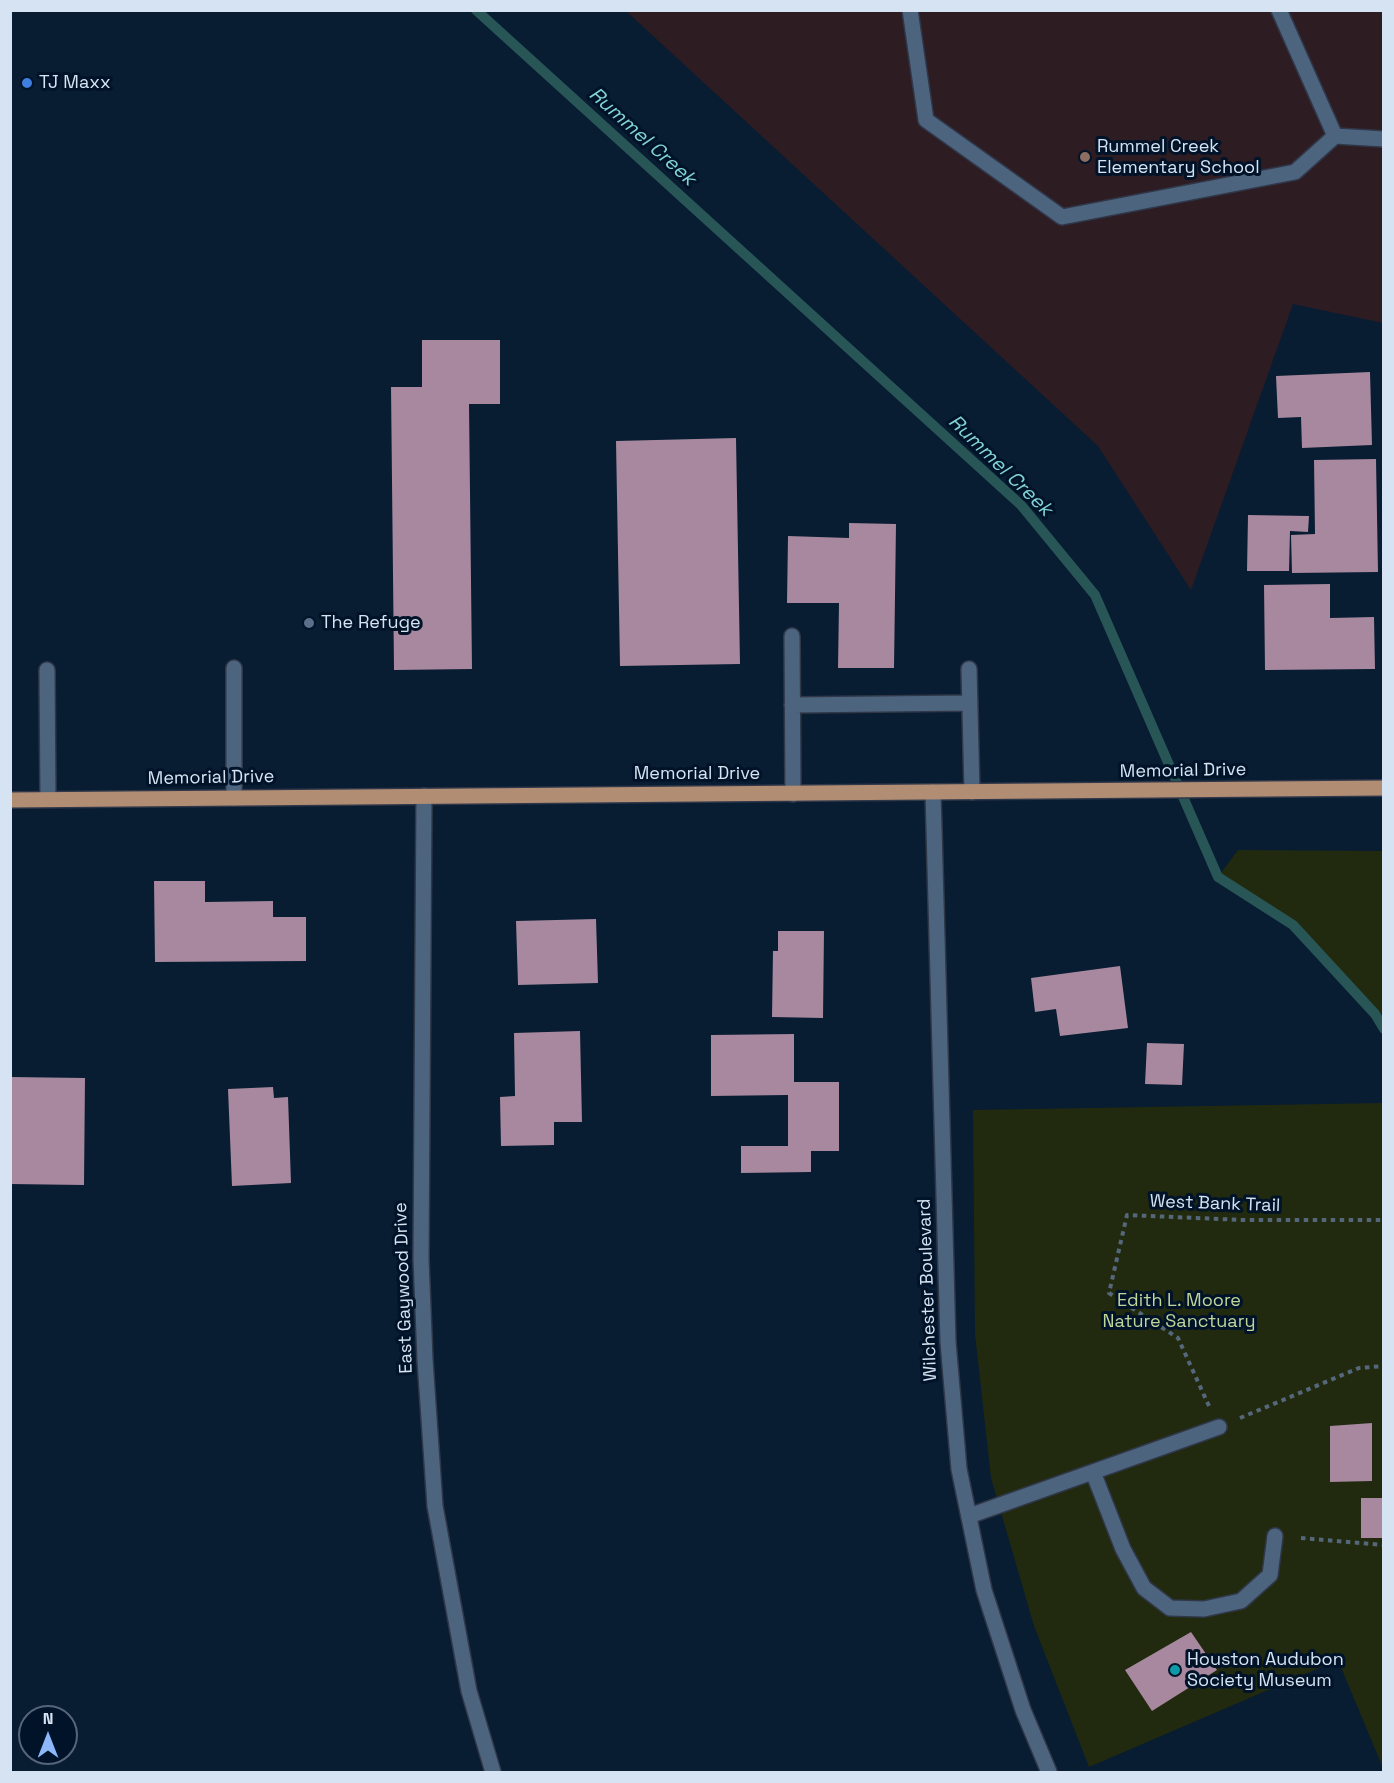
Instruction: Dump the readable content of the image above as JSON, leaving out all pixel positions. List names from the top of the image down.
{
  "streets": {
    "main road": ["Memorial Drive"],
    "street": ["East Gaywood Drive", "Wilchester Boulevard"],
    "path": ["West Bank Trail"]
  },
  "crossings": [
    ["Memorial Drive", "East Gaywood Drive"],
    ["Memorial Drive", "Wilchester Boulevard"]
  ],
  "water": ["Rummel Creek"],
  "parks": ["Edith L. Moore Nature Sanctuary"],
  "places": [
    "TJ Maxx",
    "Rummel Creek Elementary School",
    "The Refuge",
    "Houston Audubon Society Museum"
  ],
  "north": "top"
}
